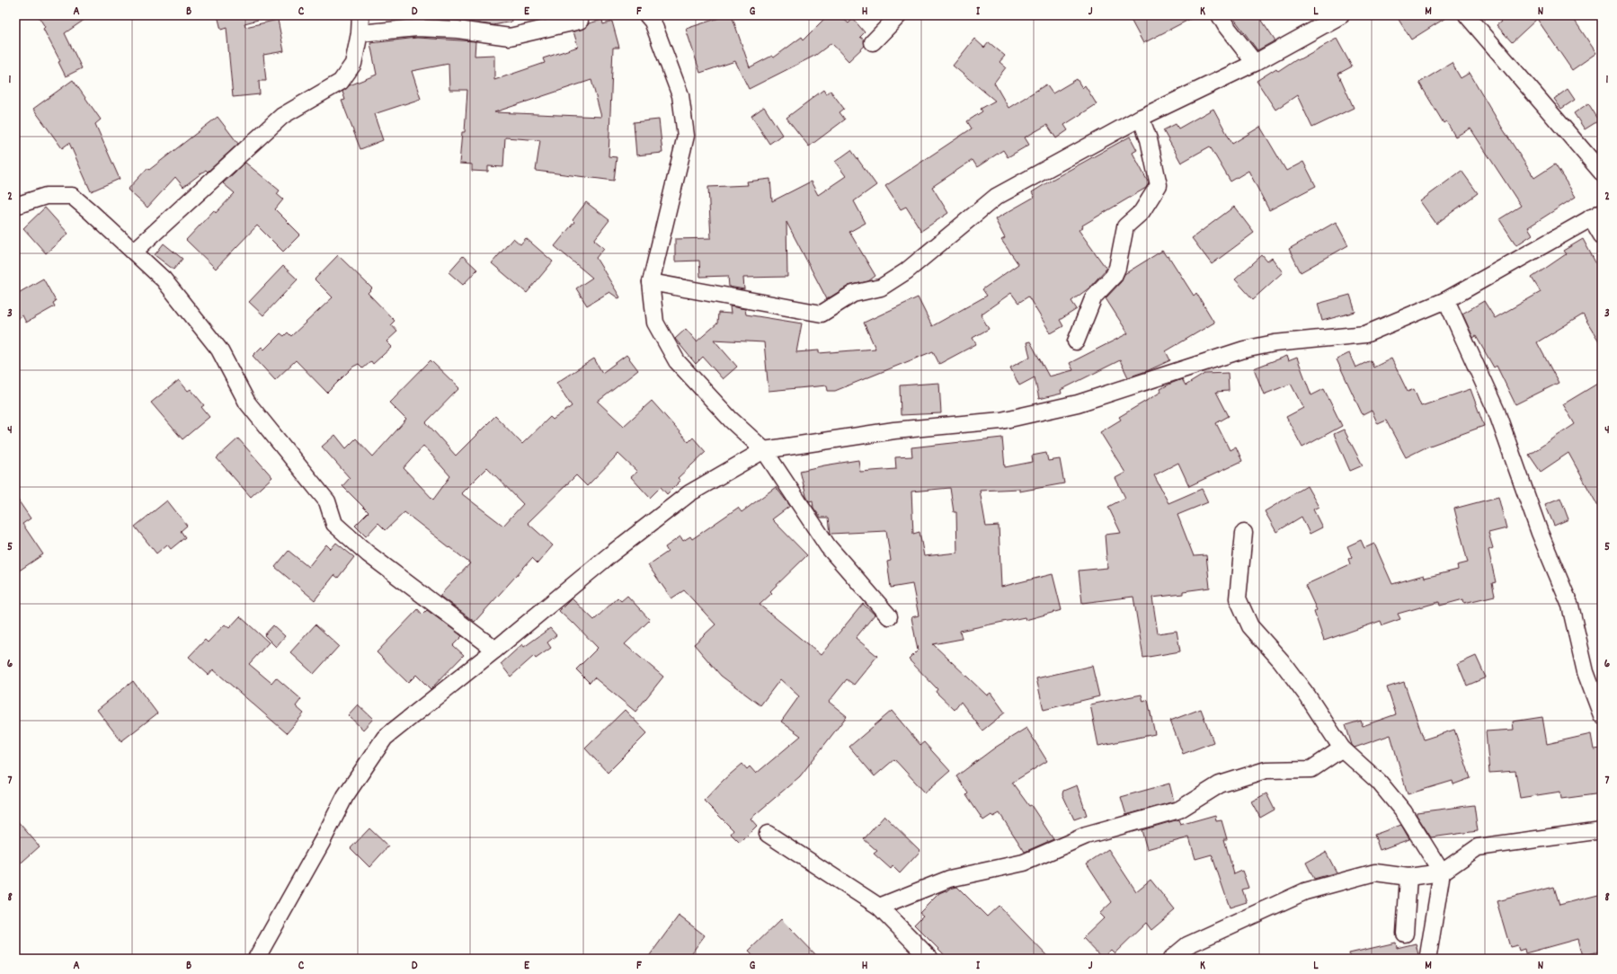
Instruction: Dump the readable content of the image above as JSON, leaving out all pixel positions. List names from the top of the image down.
{
  "grid": {
    "columns": [
      "A",
      "B",
      "C",
      "D",
      "E",
      "F",
      "G",
      "H",
      "I",
      "J",
      "K",
      "L",
      "M",
      "N"
    ],
    "rows": [
      "1",
      "2",
      "3",
      "4",
      "5",
      "6",
      "7",
      "8"
    ]
  }
}
